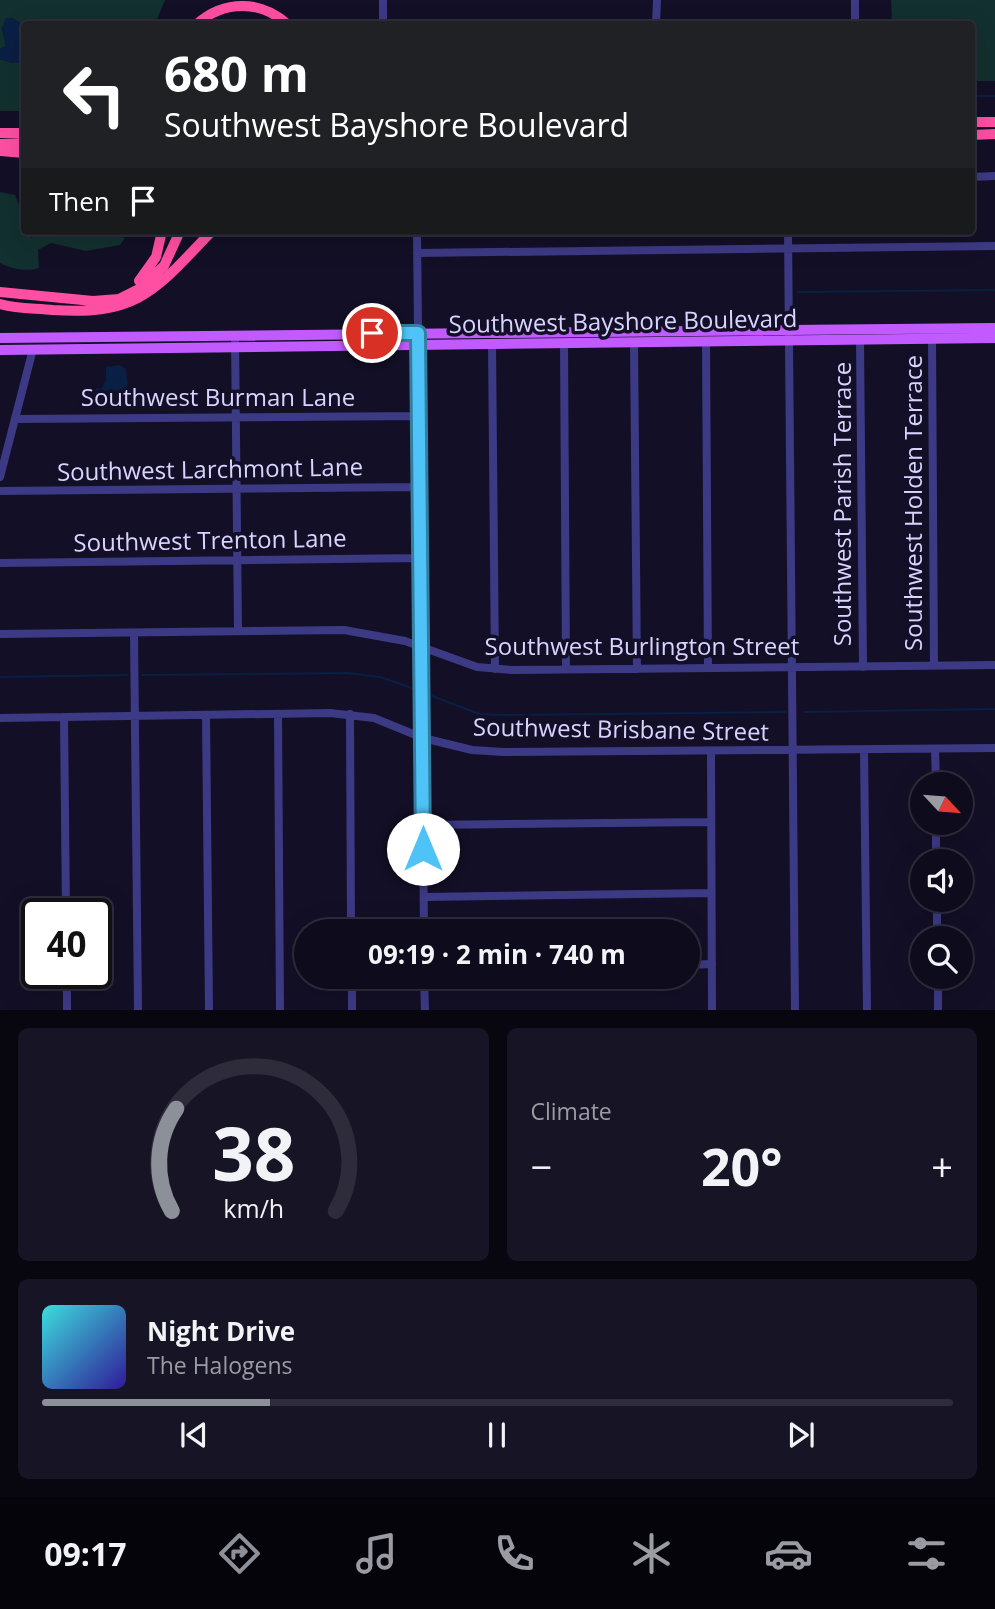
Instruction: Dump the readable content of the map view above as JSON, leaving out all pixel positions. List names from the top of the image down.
{
  "streets": {
    "main road": ["Southwest Bayshore Boulevard"],
    "street": [
      "Southwest Burman Lane",
      "Southwest Larchmont Lane",
      "Southwest Holden Terrace",
      "Southwest Parish Terrace",
      "Southwest Trenton Lane",
      "Southwest Burlington Street",
      "Southwest Brisbane Street"
    ]
  },
  "crossings": [
    ["Southwest Bayshore Boulevard", "Southwest Holden Terrace"],
    ["Southwest Bayshore Boulevard", "Southwest Parish Terrace"],
    ["Southwest Holden Terrace", "Southwest Burlington Street"],
    ["Southwest Parish Terrace", "Southwest Burlington Street"]
  ],
  "north": "bottom right",
  "page": {
    "turn": ["680 m", "Southwest Bayshore Boulevard"],
    "then": "Then",
    "limit": "40",
    "trip": "09:19 · 2 min · 740 m",
    "tile": "Climate",
    "heat": ["−", "20°", "+"],
    "song": ["Night Drive", "The Halogens"],
    "tabs": "09:17",
    "gauge": ["38", "km/h"]
  }
}
